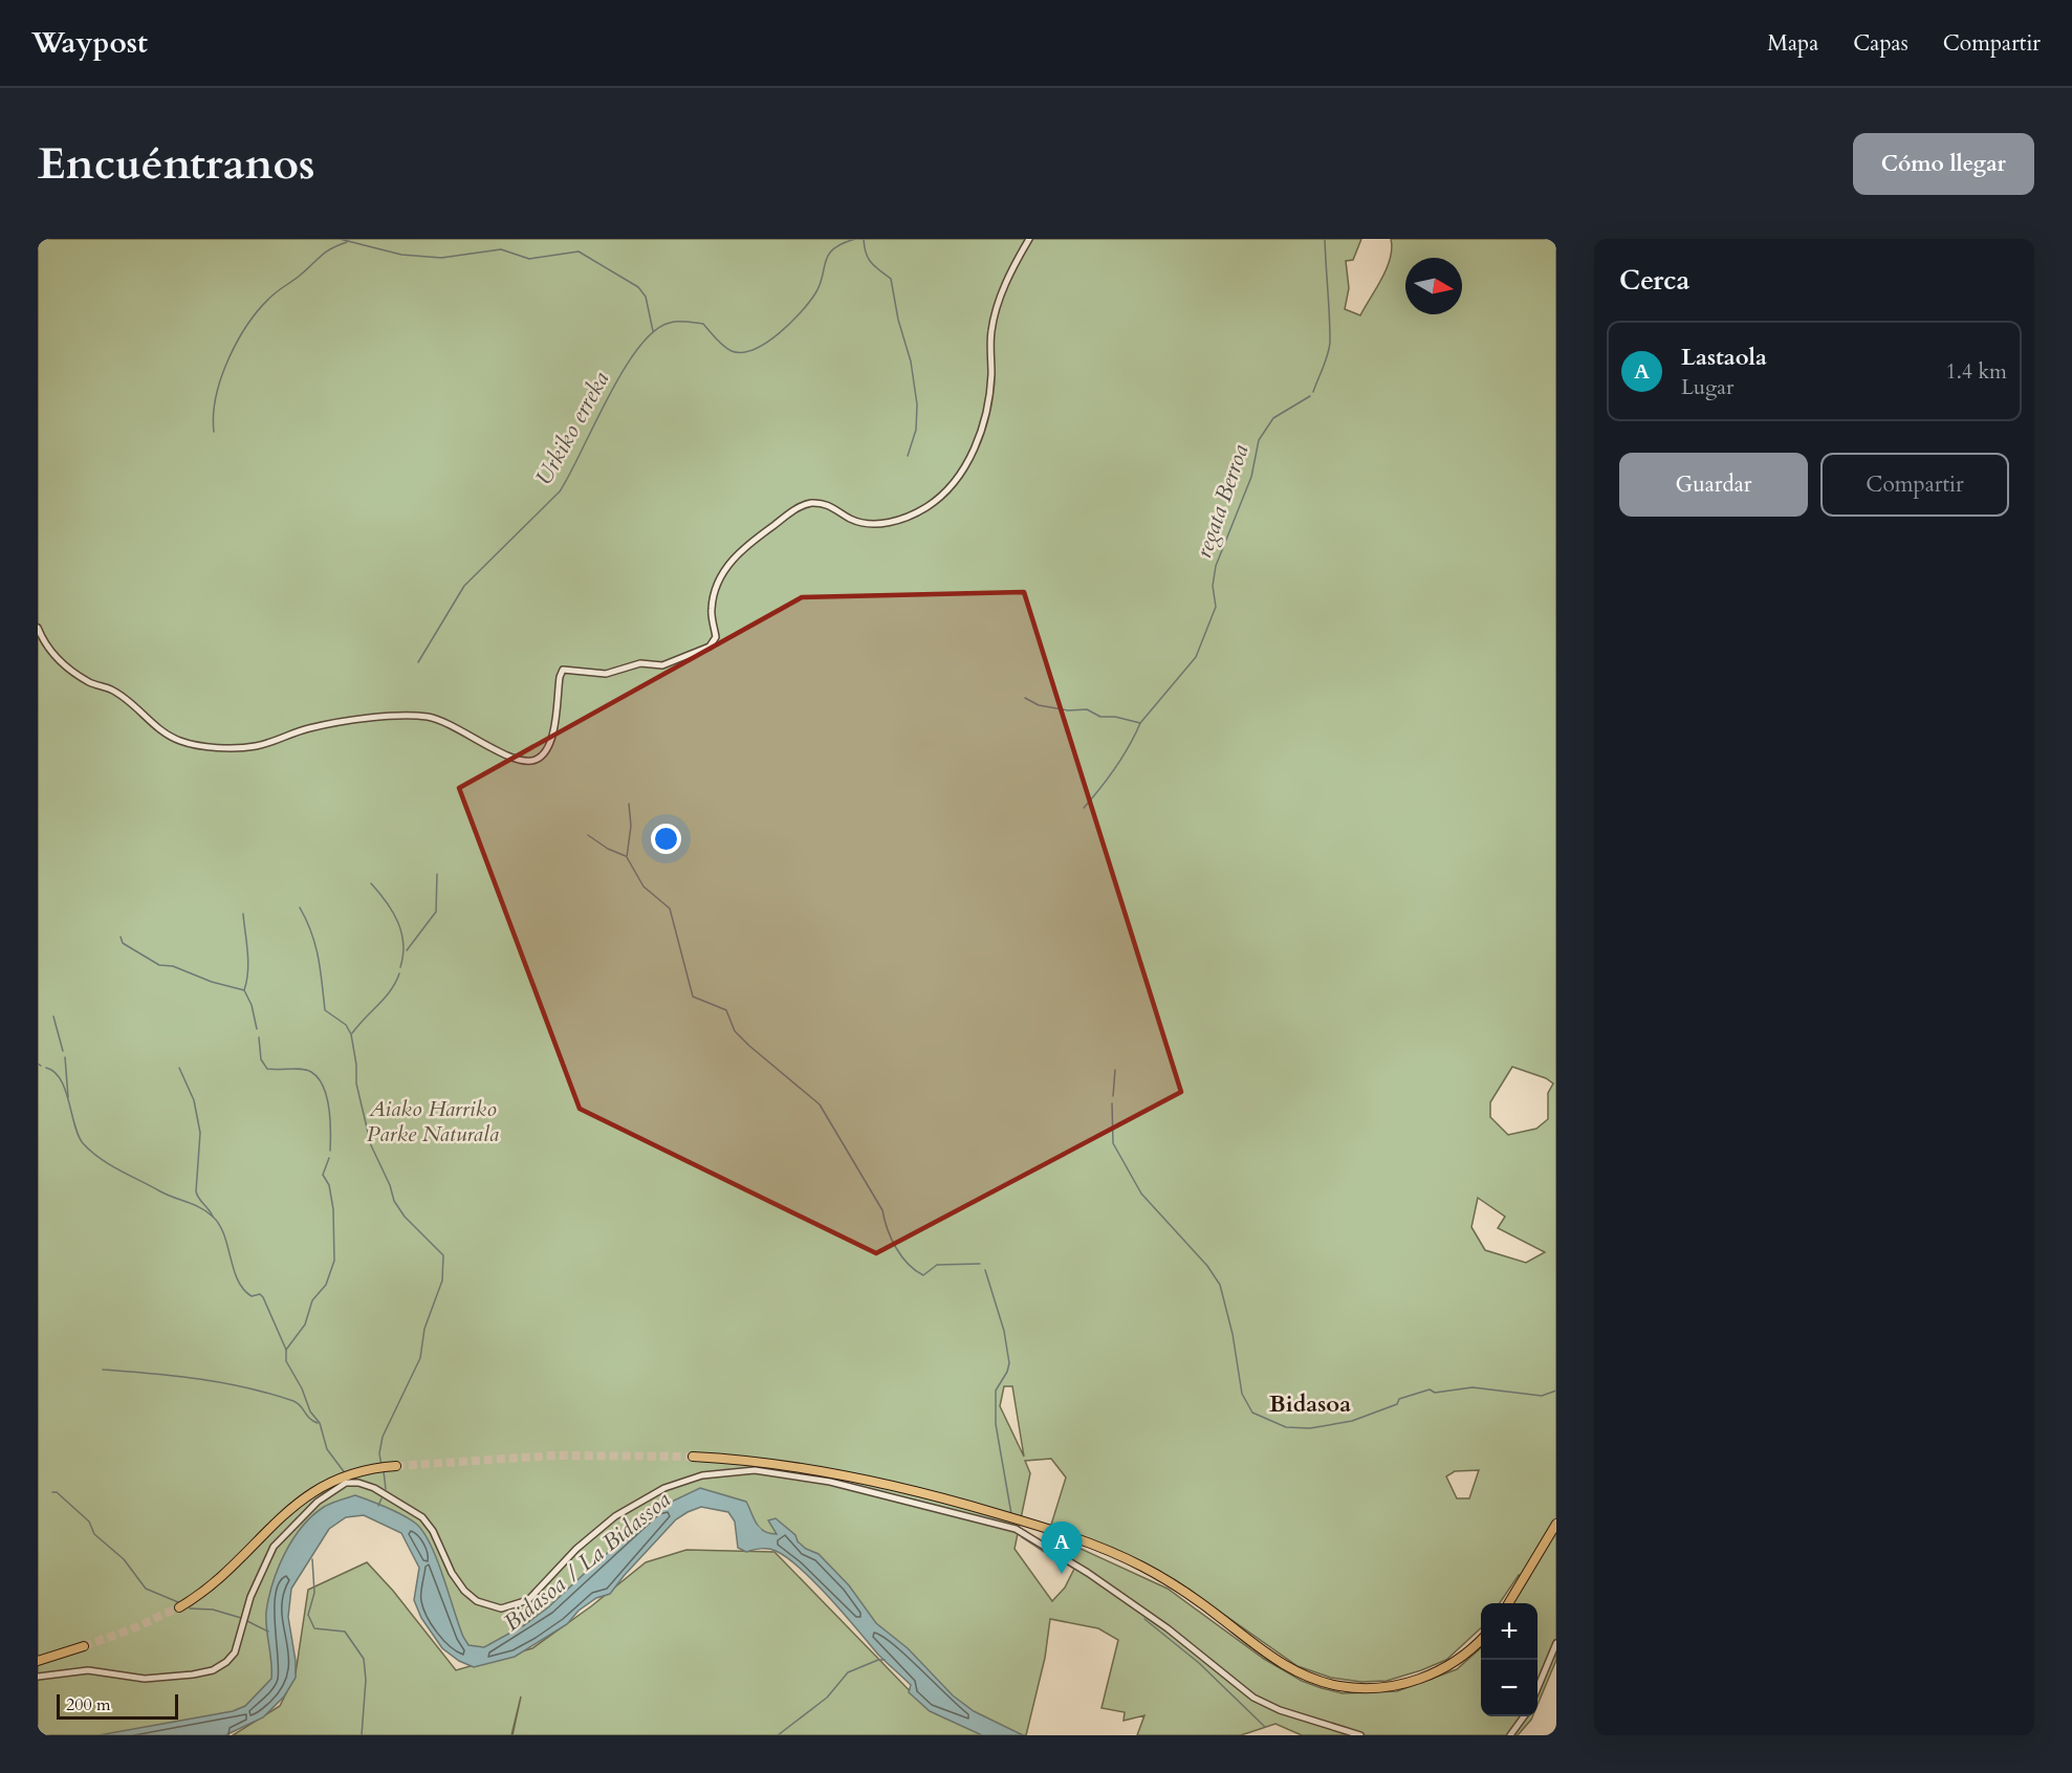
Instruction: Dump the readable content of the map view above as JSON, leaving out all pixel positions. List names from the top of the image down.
{
  "districts": ["Bidasoa"],
  "water": ["Urkiko erreka", "regata Berroa", "Bidasoa / La Bidassoa"],
  "parks": ["Aiako Harriko Parke Naturala"],
  "scale_bar": "200 m",
  "north": "right",
  "page": {
    "header": "Waypost",
    "nav": ["Mapa", "Capas", "Compartir"],
    "buttons": [
      "Cómo llegar",
      ["Guardar", "Compartir"]
    ],
    "title": "Encuéntranos",
    "heading": "Cerca",
    "list": [
      {
        "mark": "A",
        "name": "Lastaola",
        "note": "Lugar",
        "value": "1.4 km"
      }
    ],
    "pins": "A",
    "map_buttons": ["+", "−"],
    "scale": "200 m"
  }
}
